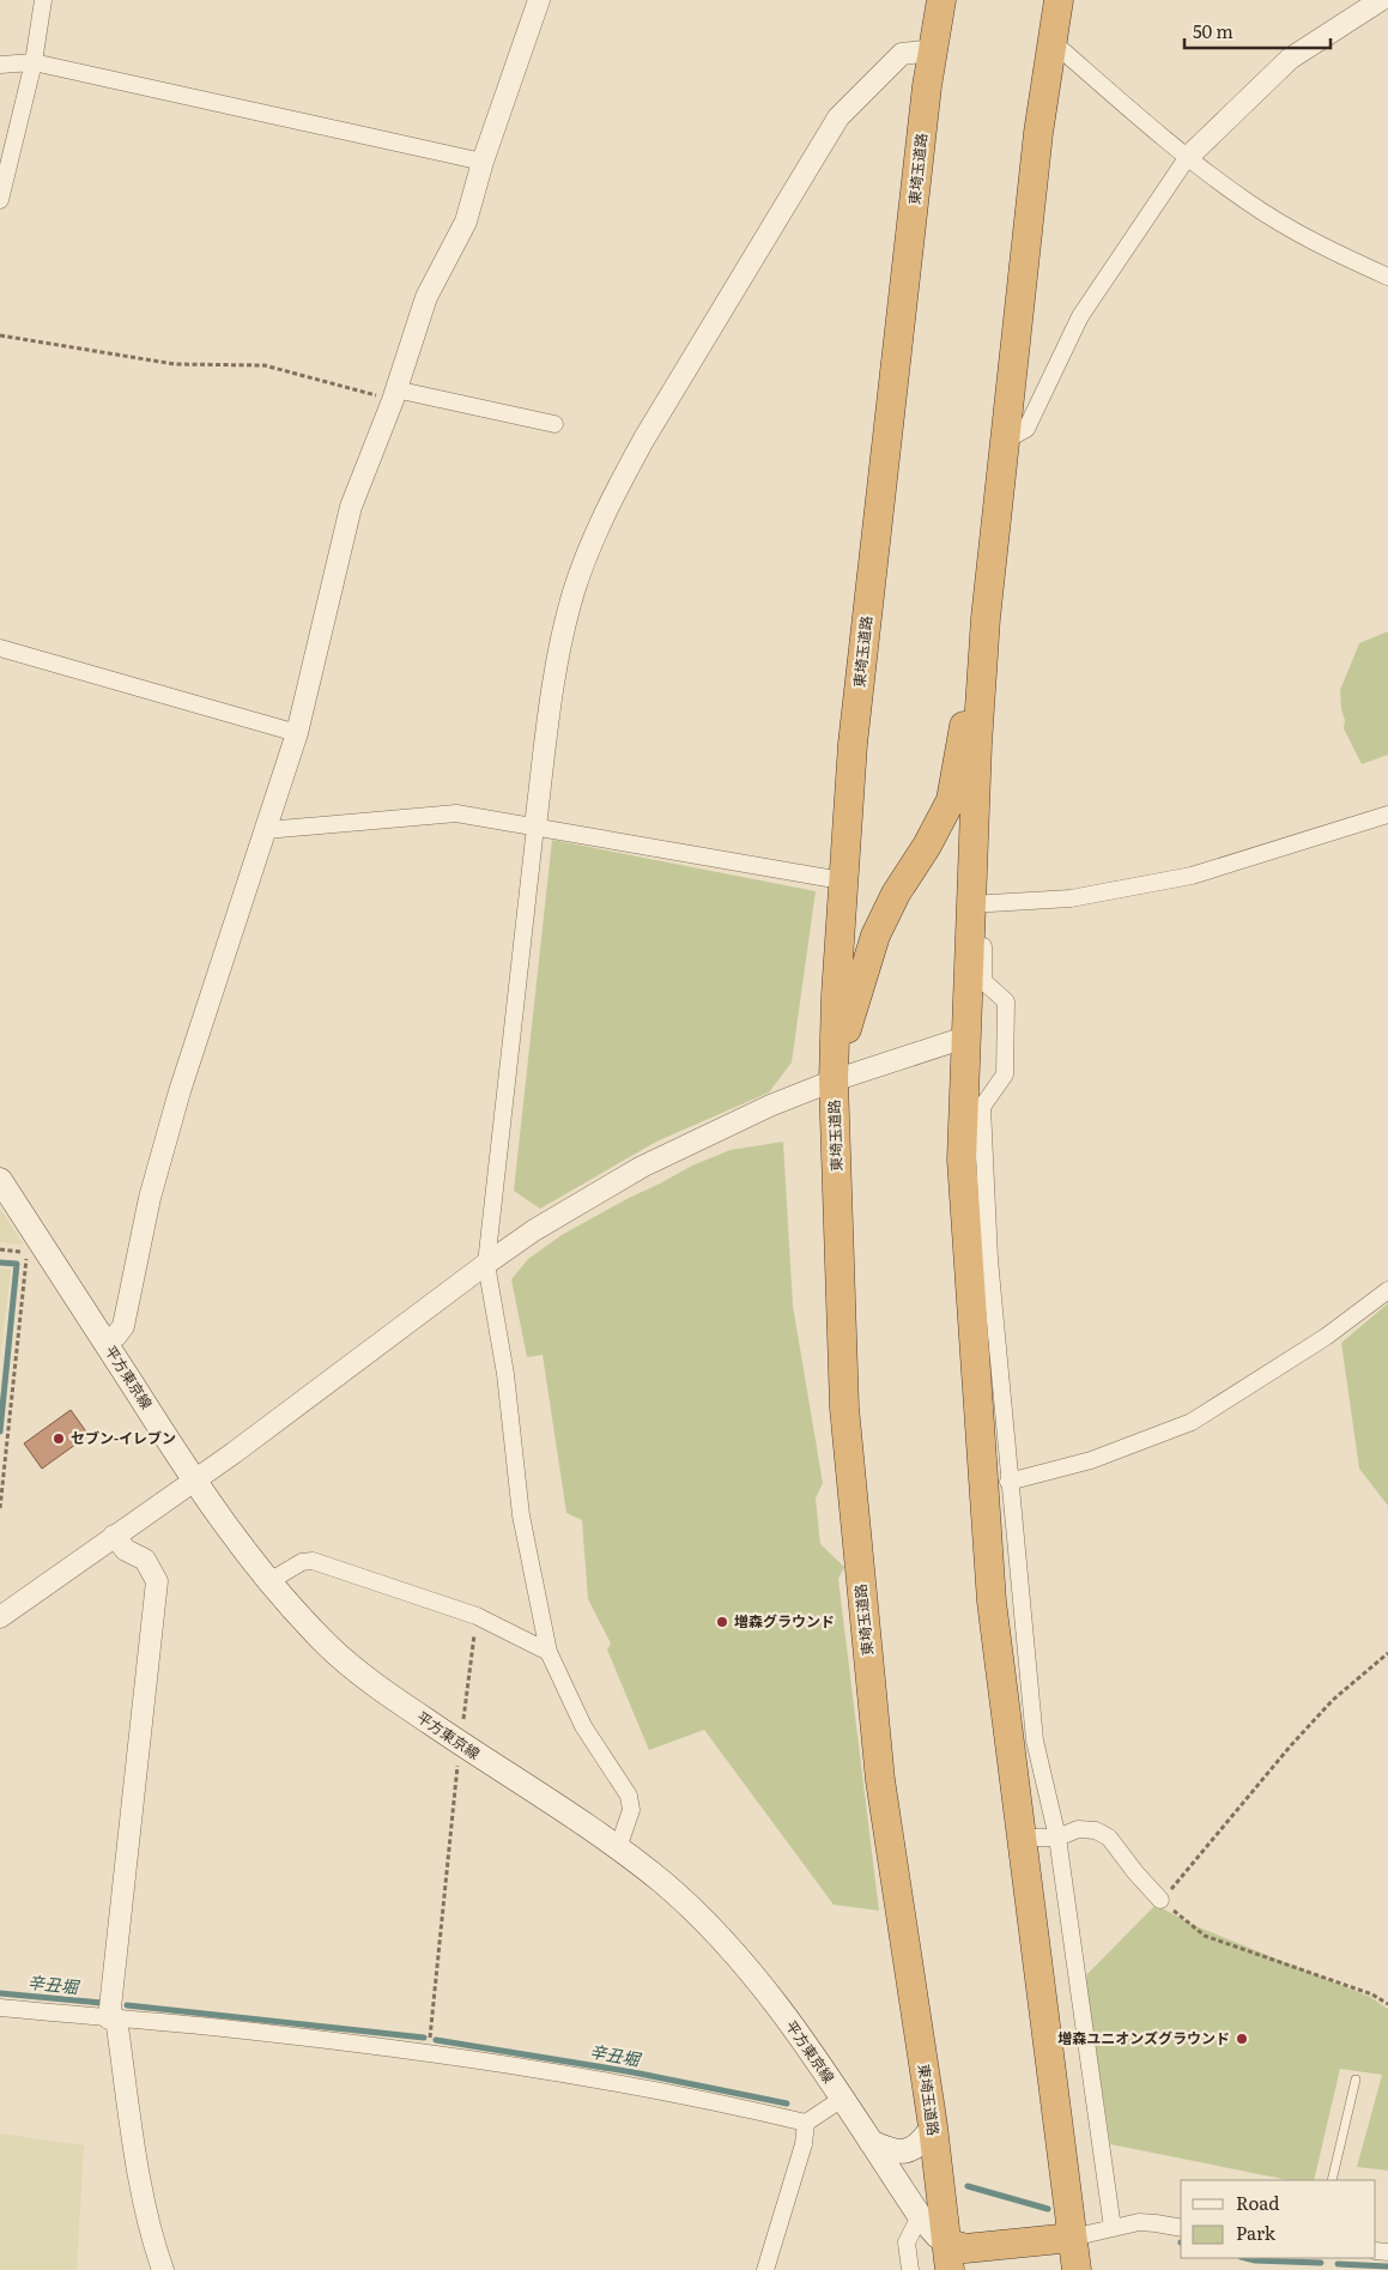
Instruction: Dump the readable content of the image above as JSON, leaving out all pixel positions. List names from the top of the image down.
{
  "streets": {
    "highway": ["東埼玉道路"],
    "main road": ["平方東京線"]
  },
  "crossings": [
    ["東埼玉道路", "平方東京線"]
  ],
  "water": ["辛丑堀"],
  "places": ["セブン-イレブン", "増森グラウンド", "増森ユニオンズグラウンド"],
  "legend": ["Road", "Park"],
  "scale_bar": "50 m"
}
